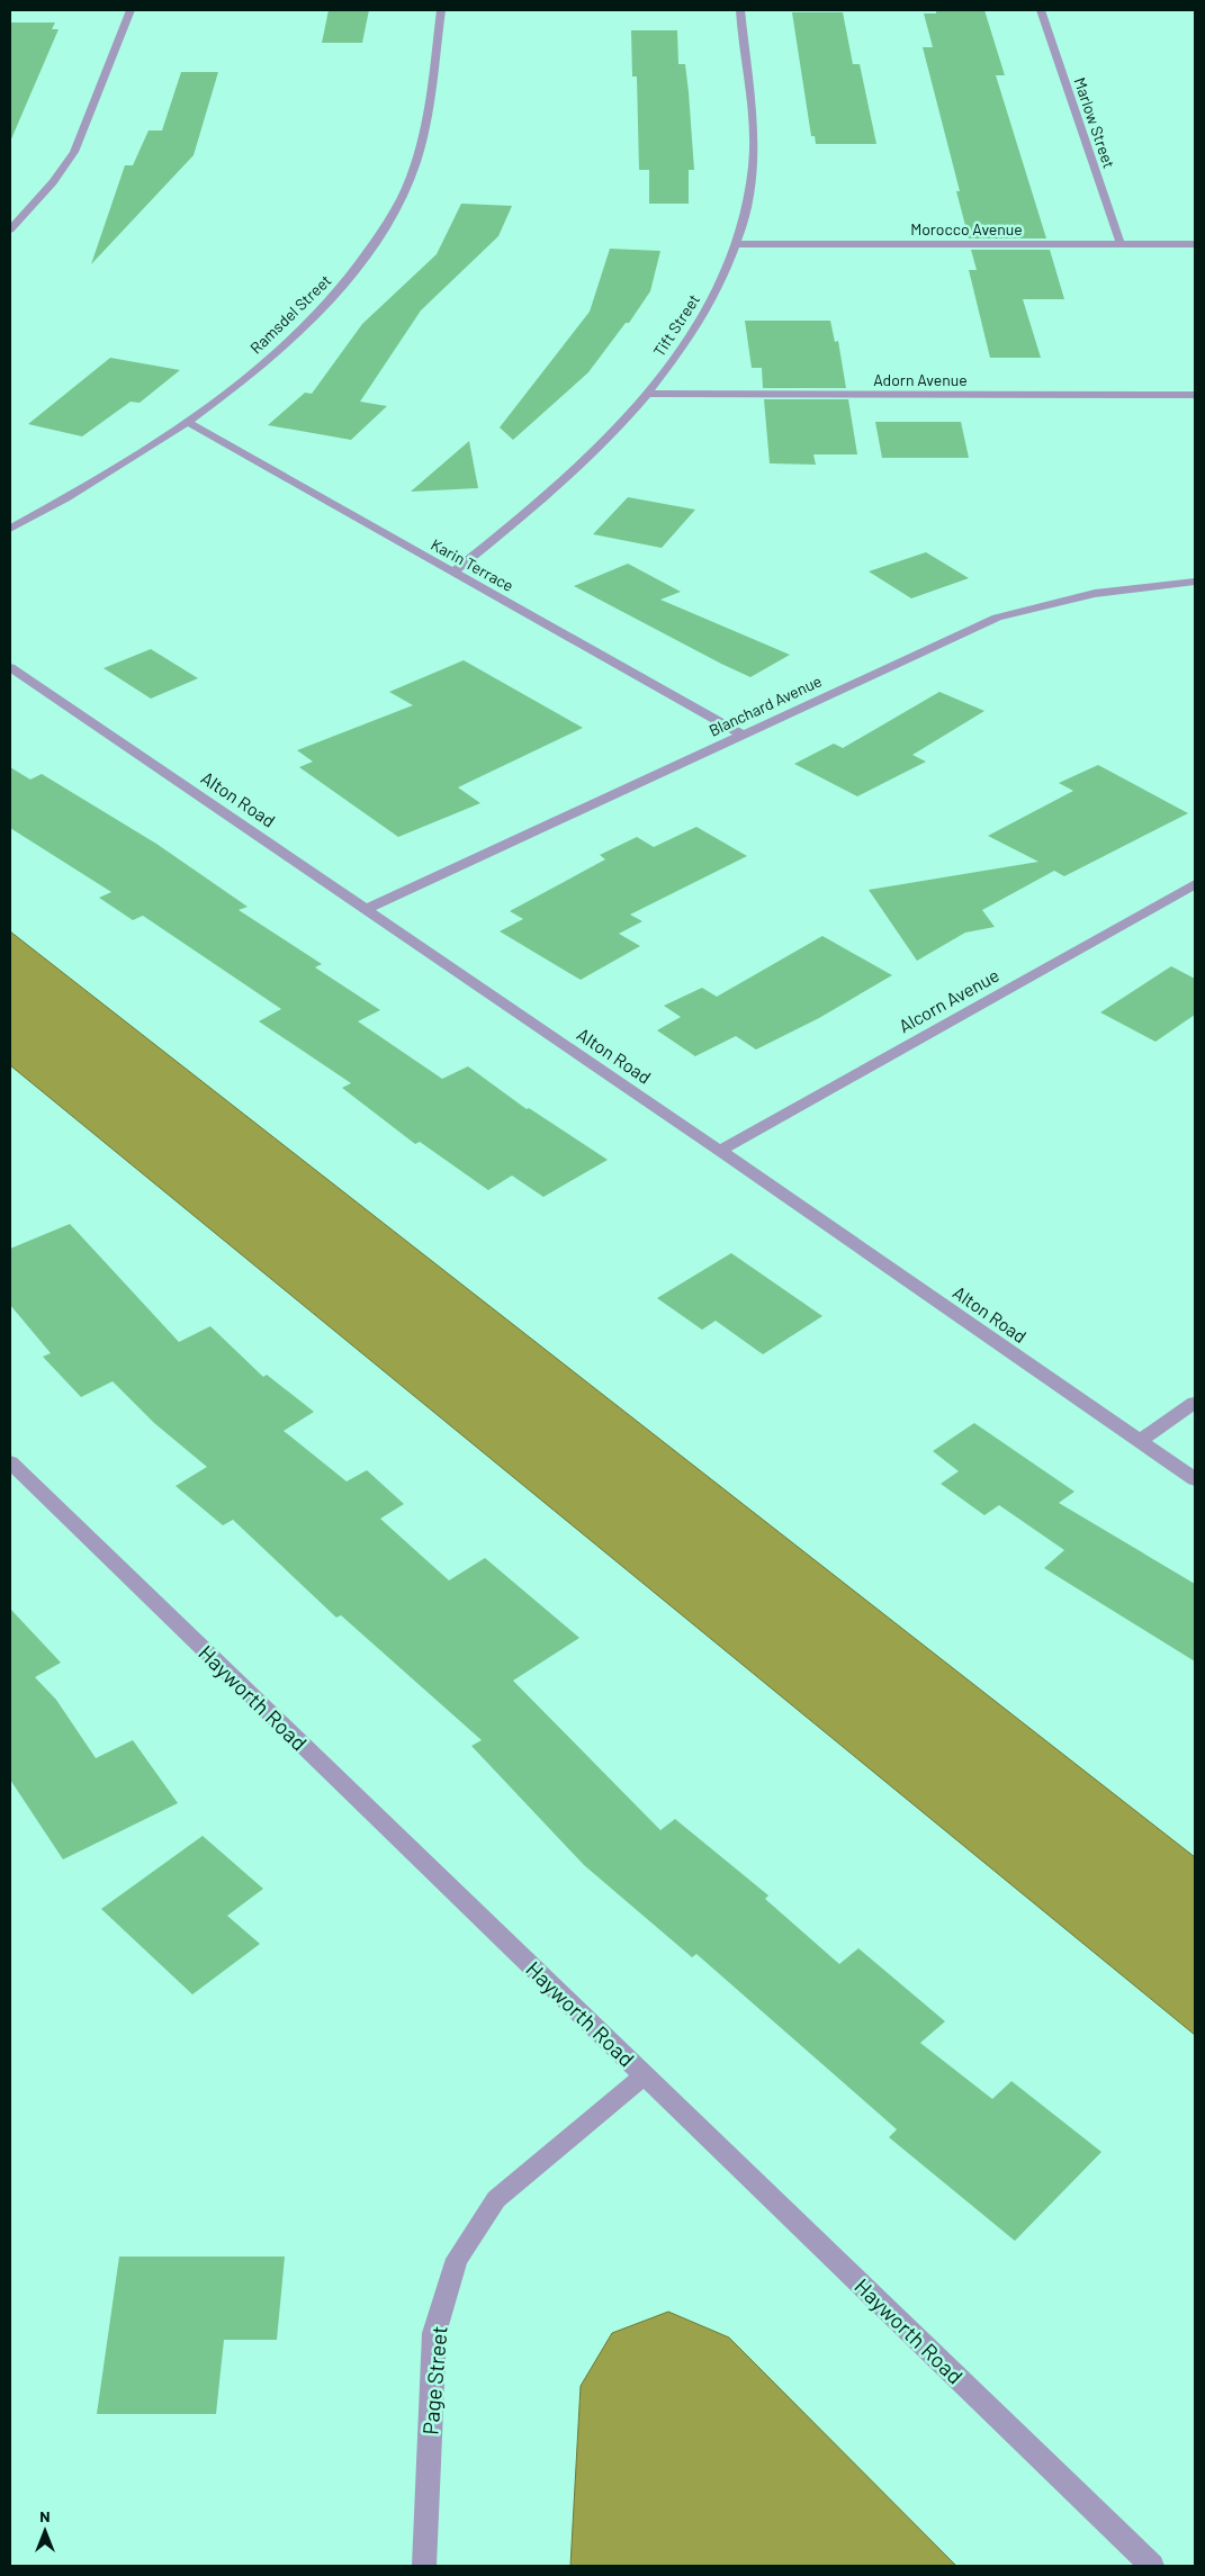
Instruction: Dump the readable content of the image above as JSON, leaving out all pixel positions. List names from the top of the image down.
{
  "streets": {
    "street": [
      "Marlow Street",
      "Morocco Avenue",
      "Ramsdel Street",
      "Tift Street",
      "Adorn Avenue",
      "Karin Terrace",
      "Blanchard Avenue",
      "Alton Road",
      "Alcorn Avenue",
      "Hayworth Road",
      "Page Street"
    ]
  },
  "crossings": [
    ["Marlow Street", "Morocco Avenue"],
    ["Morocco Avenue", "Tift Street"],
    ["Ramsdel Street", "Karin Terrace"],
    ["Tift Street", "Adorn Avenue"],
    ["Tift Street", "Karin Terrace"],
    ["Karin Terrace", "Blanchard Avenue"],
    ["Blanchard Avenue", "Alton Road"],
    ["Alton Road", "Alcorn Avenue"],
    ["Hayworth Road", "Page Street"]
  ],
  "north": "top"
}
